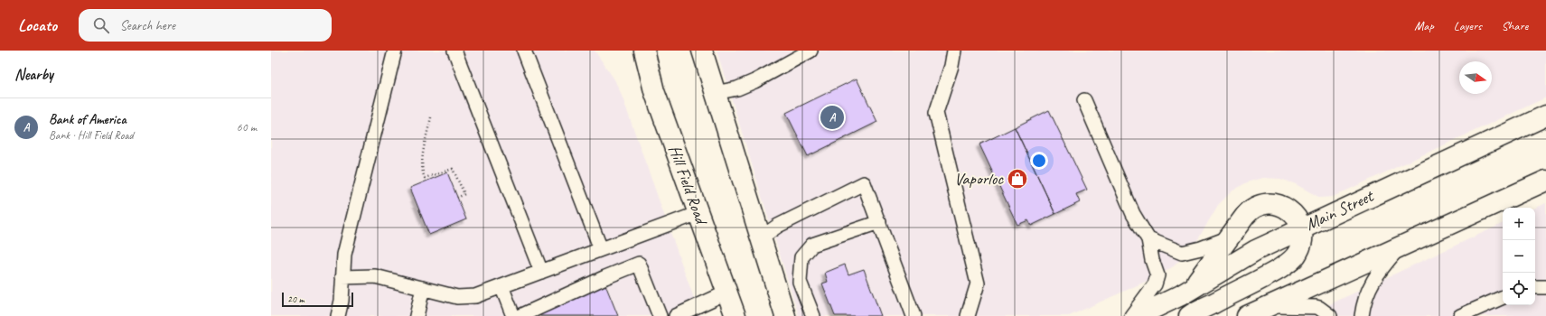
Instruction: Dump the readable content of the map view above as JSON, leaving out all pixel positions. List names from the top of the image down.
{
  "streets": {
    "main road": ["Hill Field Road", "Main Street"]
  },
  "places": {
    "shop": ["Vaporloc"]
  },
  "scale_bar": "20 m",
  "north": "right",
  "page": {
    "header": "Locato",
    "search": "Search here",
    "nav": ["Map", "Layers", "Share"],
    "heading": "Nearby",
    "list": [
      {
        "mark": "A",
        "name": "Bank of America",
        "note": "Bank · Hill Field Road",
        "value": "60 m"
      }
    ],
    "pins": "A",
    "map_buttons": ["+", "−"],
    "scale": "20 m"
  }
}
